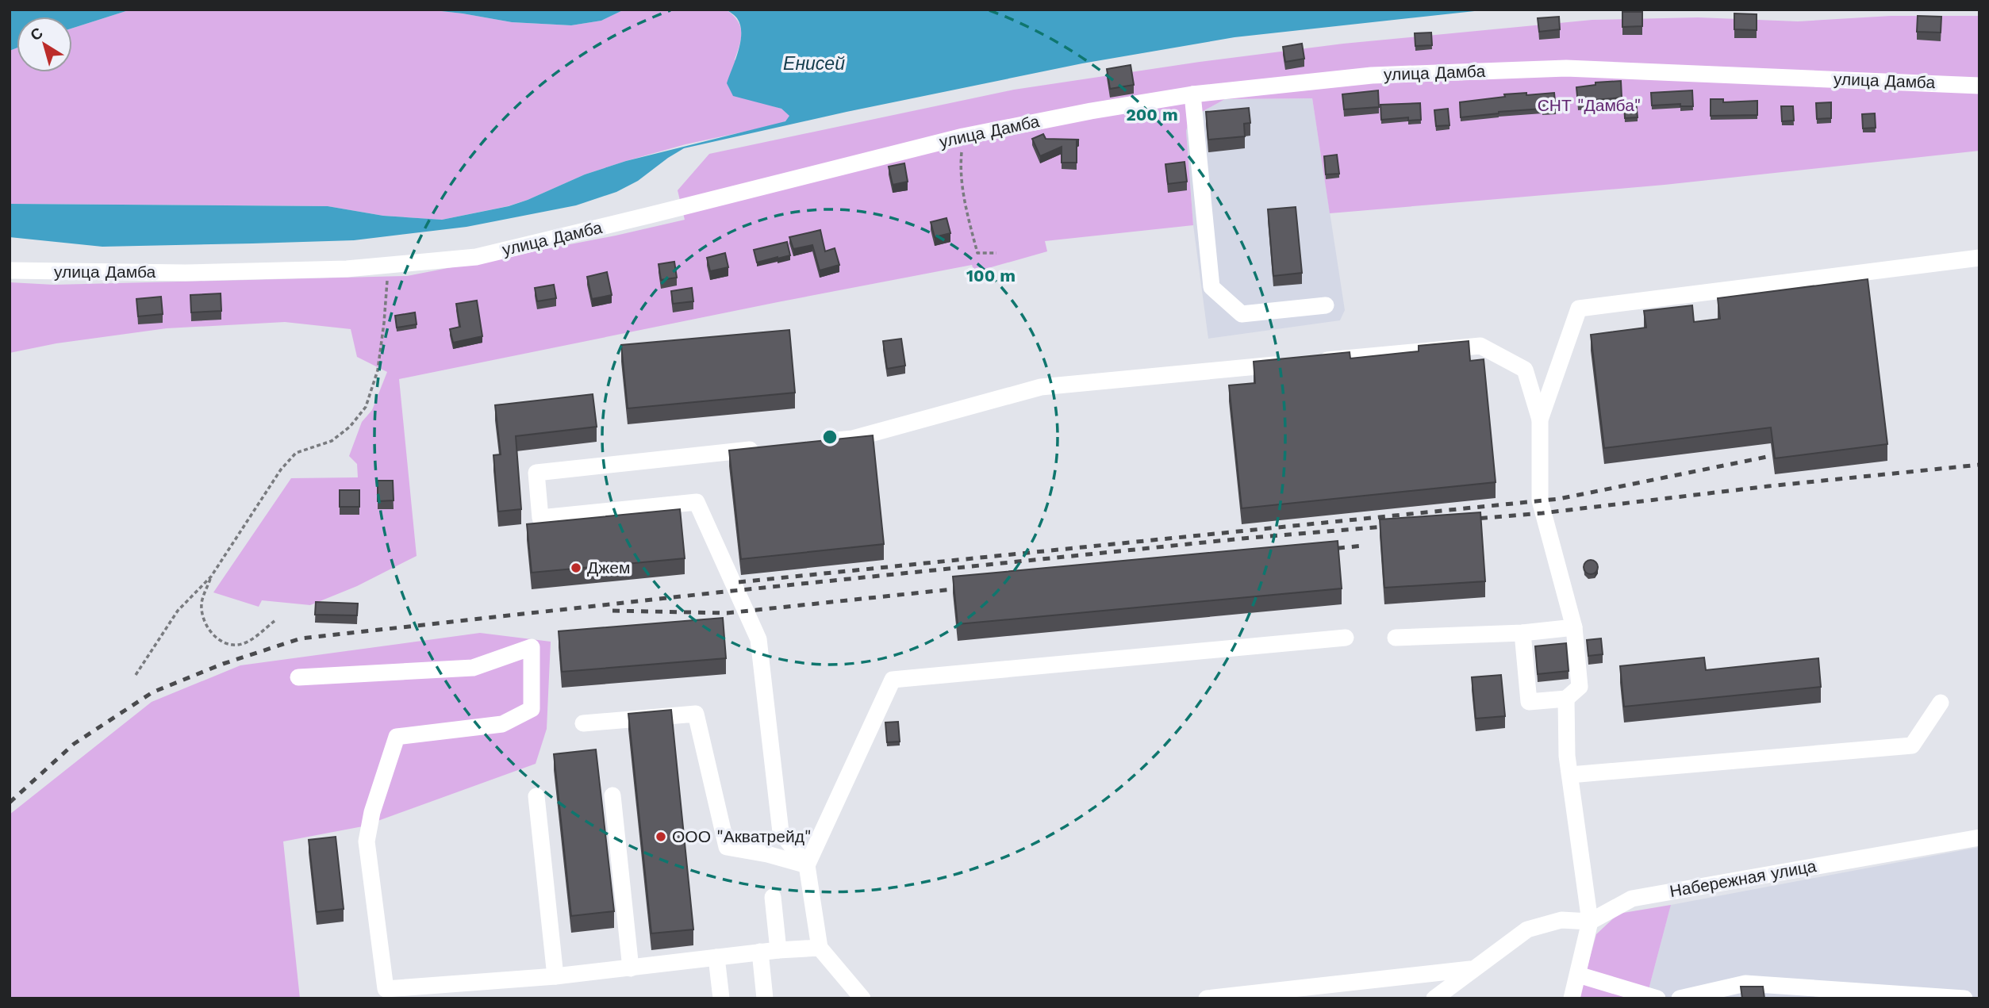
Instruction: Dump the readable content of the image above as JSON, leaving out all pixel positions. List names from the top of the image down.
{
  "streets": {
    "street": ["улица Дамба", "Набережная улица"]
  },
  "water": ["Енисей"],
  "parks": ["СНТ \"Дамба\""],
  "places": ["Джем", "ООО \"Акватрейд\""],
  "north": "top left",
  "rings": ["200 m", "100 m"]
}
